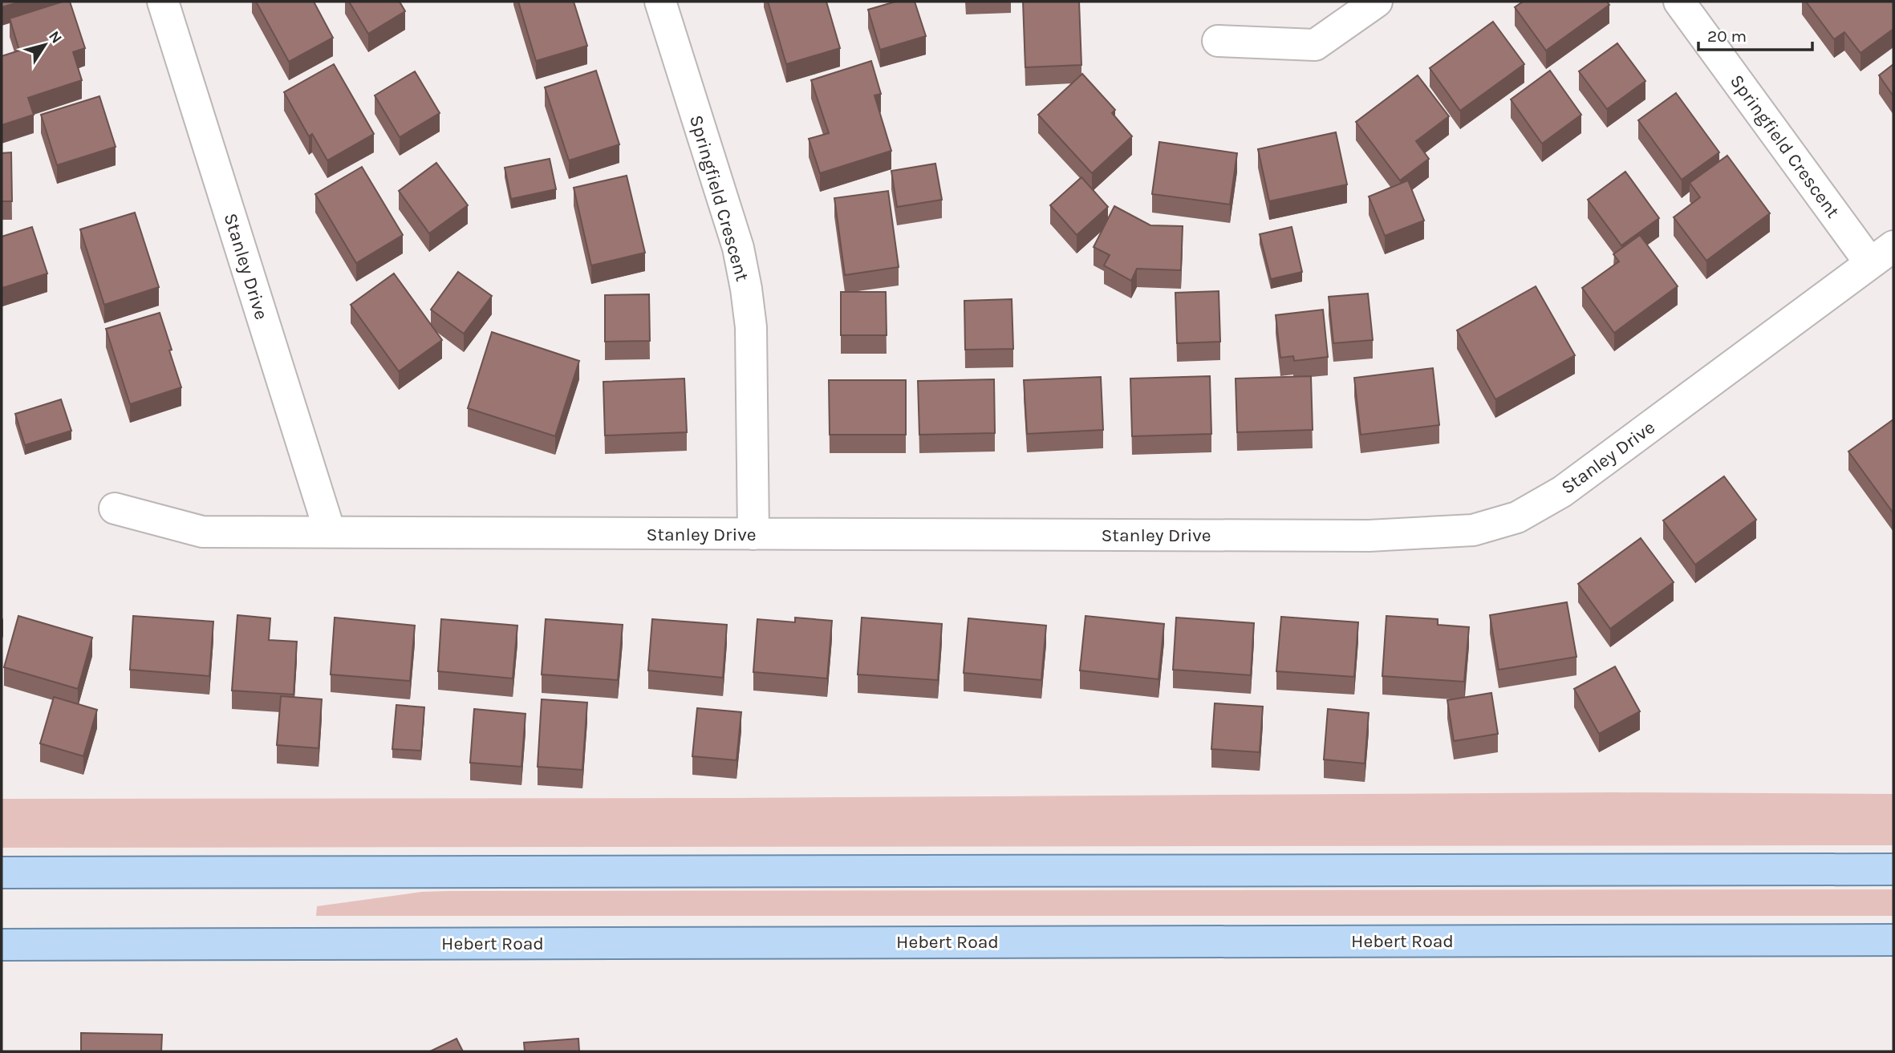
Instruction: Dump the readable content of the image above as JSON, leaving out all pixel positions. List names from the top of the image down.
{
  "streets": {
    "main road": ["Hebert Road"],
    "street": ["Springfield Crescent", "Stanley Drive"]
  },
  "crossings": [
    ["Springfield Crescent", "Stanley Drive"]
  ],
  "scale_bar": "20 m",
  "north": "top right"
}
